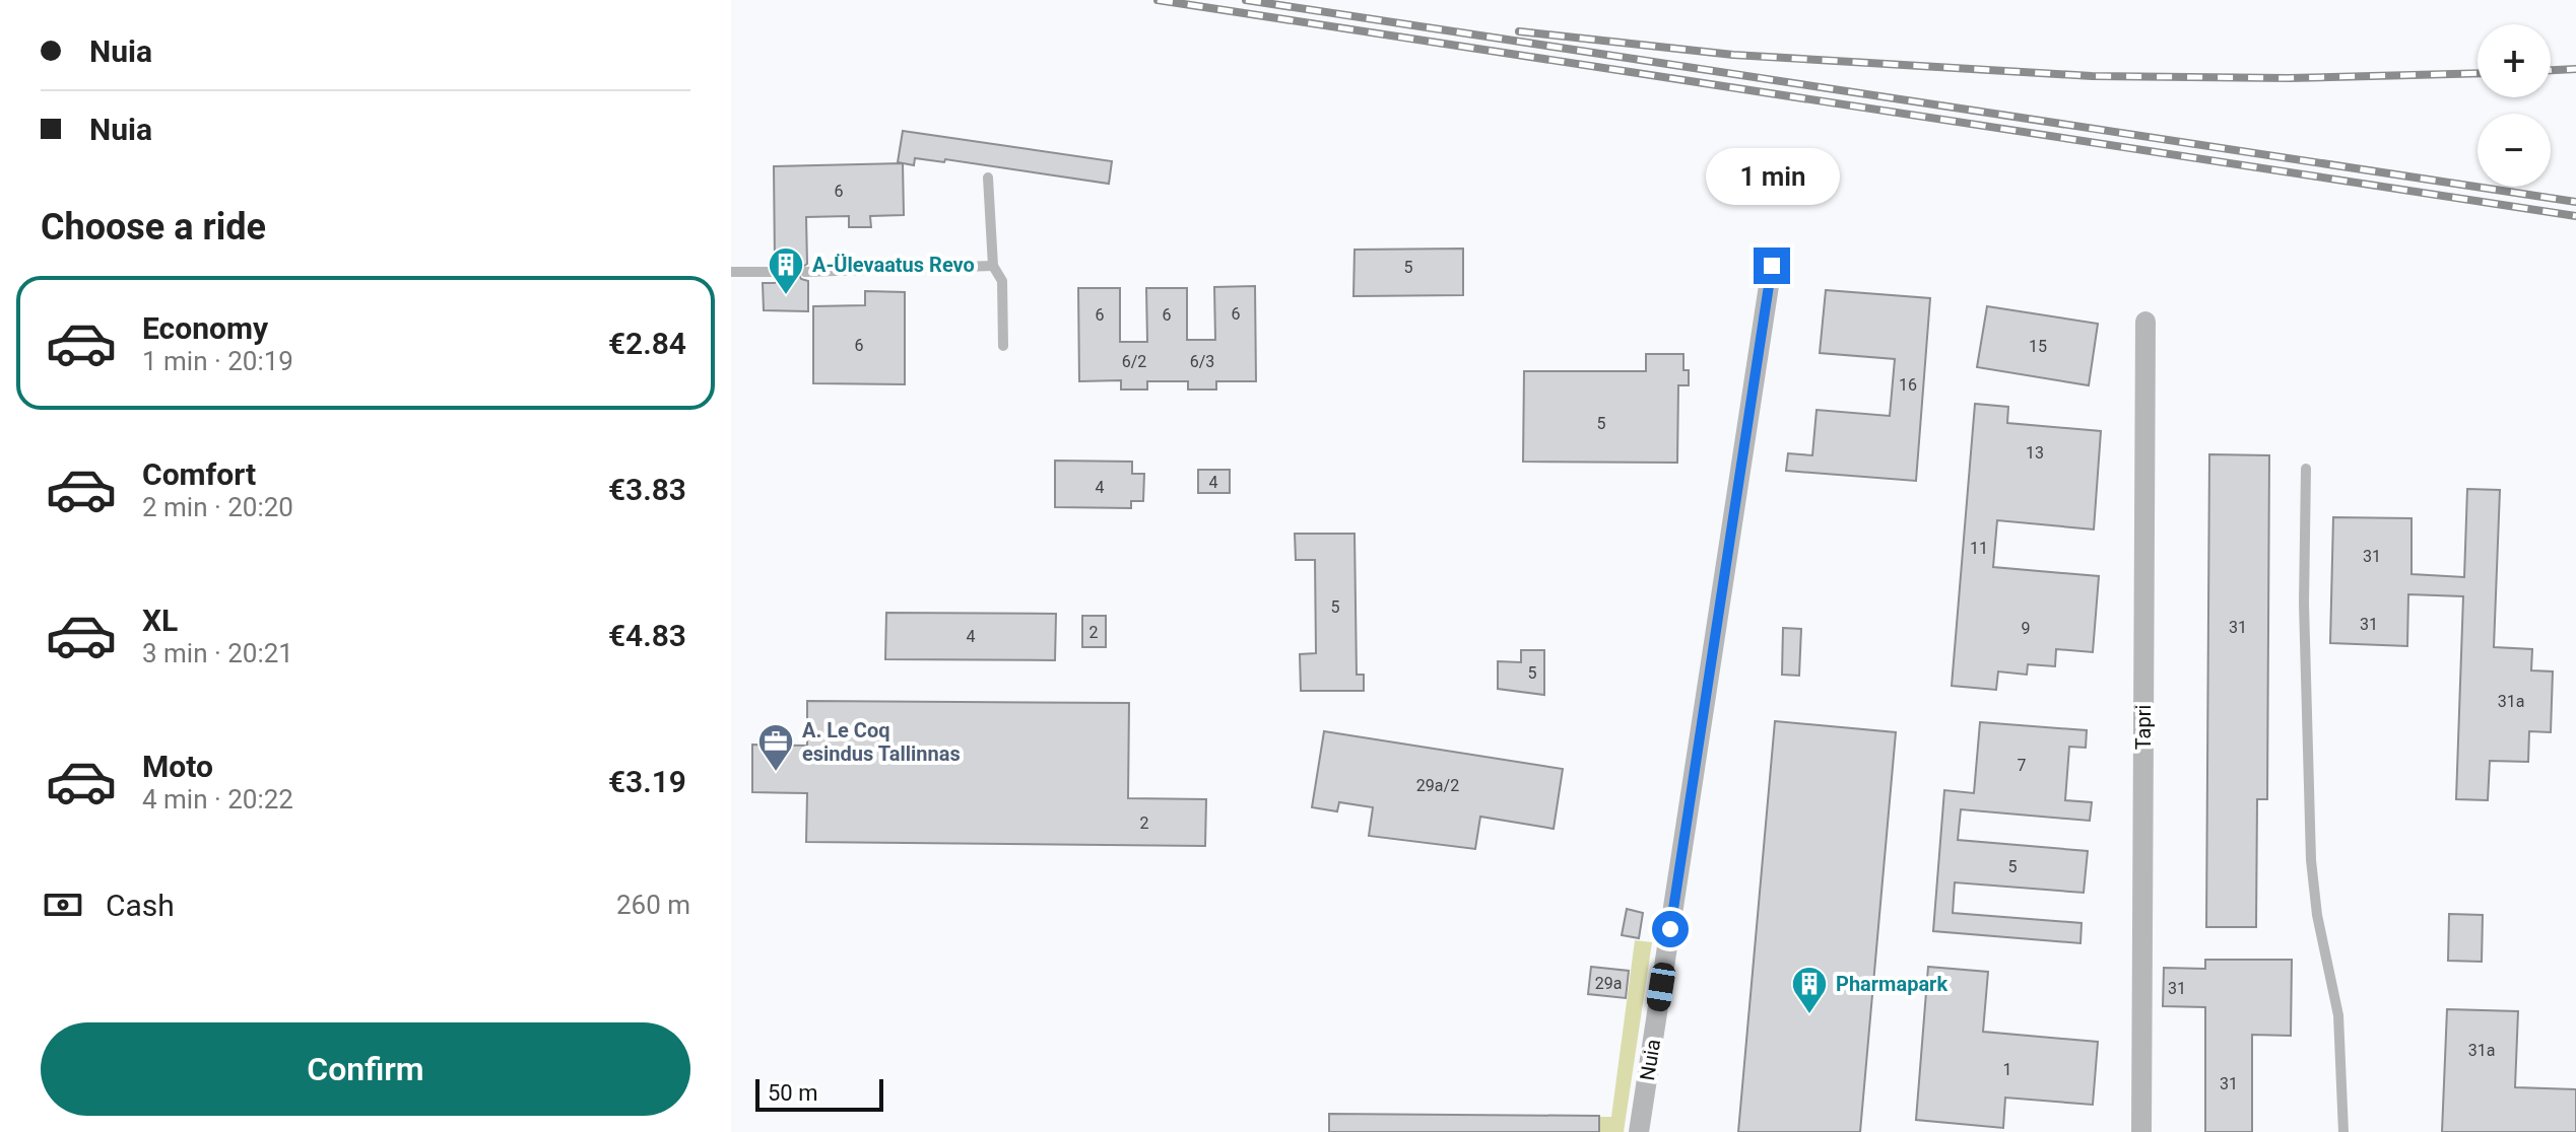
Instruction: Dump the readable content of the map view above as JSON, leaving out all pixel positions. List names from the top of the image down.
{
  "streets": {
    "street": ["Tapri", "Nuia"]
  },
  "places": {
    "building": ["A-Ülevaatus Revo", "Pharmapark"],
    "office": ["A. Le Coq esindus Tallinnas"]
  },
  "house_numbers": [
    "6",
    "5",
    "6",
    "6",
    "6",
    "6",
    "15",
    "6/2",
    "6/3",
    "16",
    "5",
    "13",
    "4",
    "4",
    "11",
    "31",
    "5",
    "31",
    "31",
    "9",
    "2",
    "4",
    "5",
    "31a",
    "7",
    "29a/2",
    "2",
    "5",
    "29a",
    "31",
    "31a",
    "1",
    "31"
  ],
  "scale_bar": "50 m",
  "page": {
    "banner": ["Nuia", "Nuia"],
    "map_buttons": ["+", "−"],
    "bubble": "1 min",
    "heading": "Choose a ride",
    "list": [
      {
        "name": "Economy",
        "note": "1 min · 20:19",
        "value": "€2.84"
      },
      {
        "name": "Comfort",
        "note": "2 min · 20:20",
        "value": "€3.83"
      },
      {
        "name": "XL",
        "note": "3 min · 20:21",
        "value": "€4.83"
      },
      {
        "name": "Moto",
        "note": "4 min · 20:22",
        "value": "€3.19"
      }
    ],
    "pay": ["Cash", "260 m"],
    "buttons": "Confirm",
    "scale": "50 m"
  }
}
